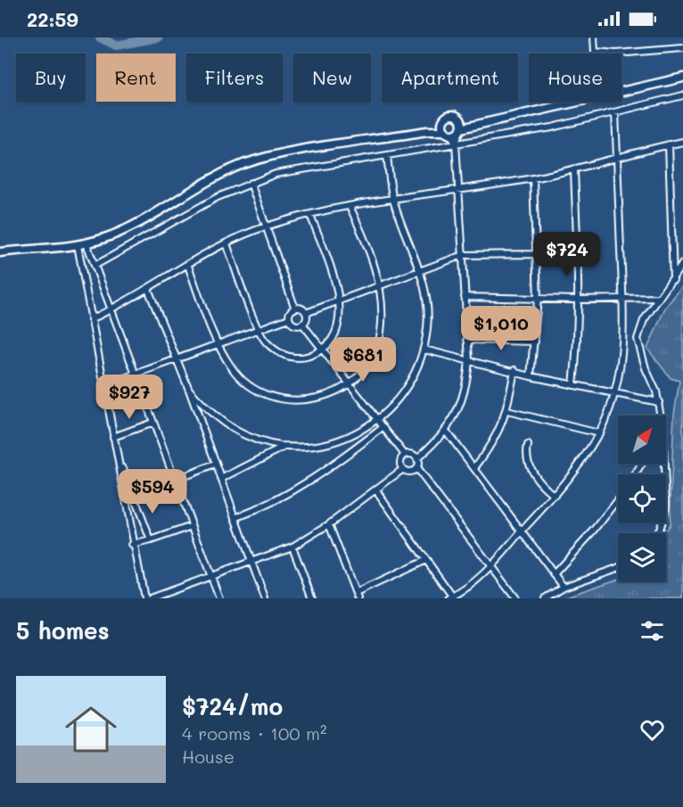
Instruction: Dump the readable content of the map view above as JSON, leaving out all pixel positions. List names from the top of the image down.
{
  "north": "top right",
  "page": {
    "status": "22:59",
    "chip": [
      "Buy",
      "Rent",
      "Filters",
      "New",
      "Apartment",
      "House"
    ],
    "price": [
      "$724",
      "$1,010",
      "$681",
      "$927",
      "$594"
    ],
    "heading": "5 homes",
    "list": [
      {
        "name": "$724/mo",
        "note": "4 rooms · 100 m² · House"
      }
    ]
  }
}
